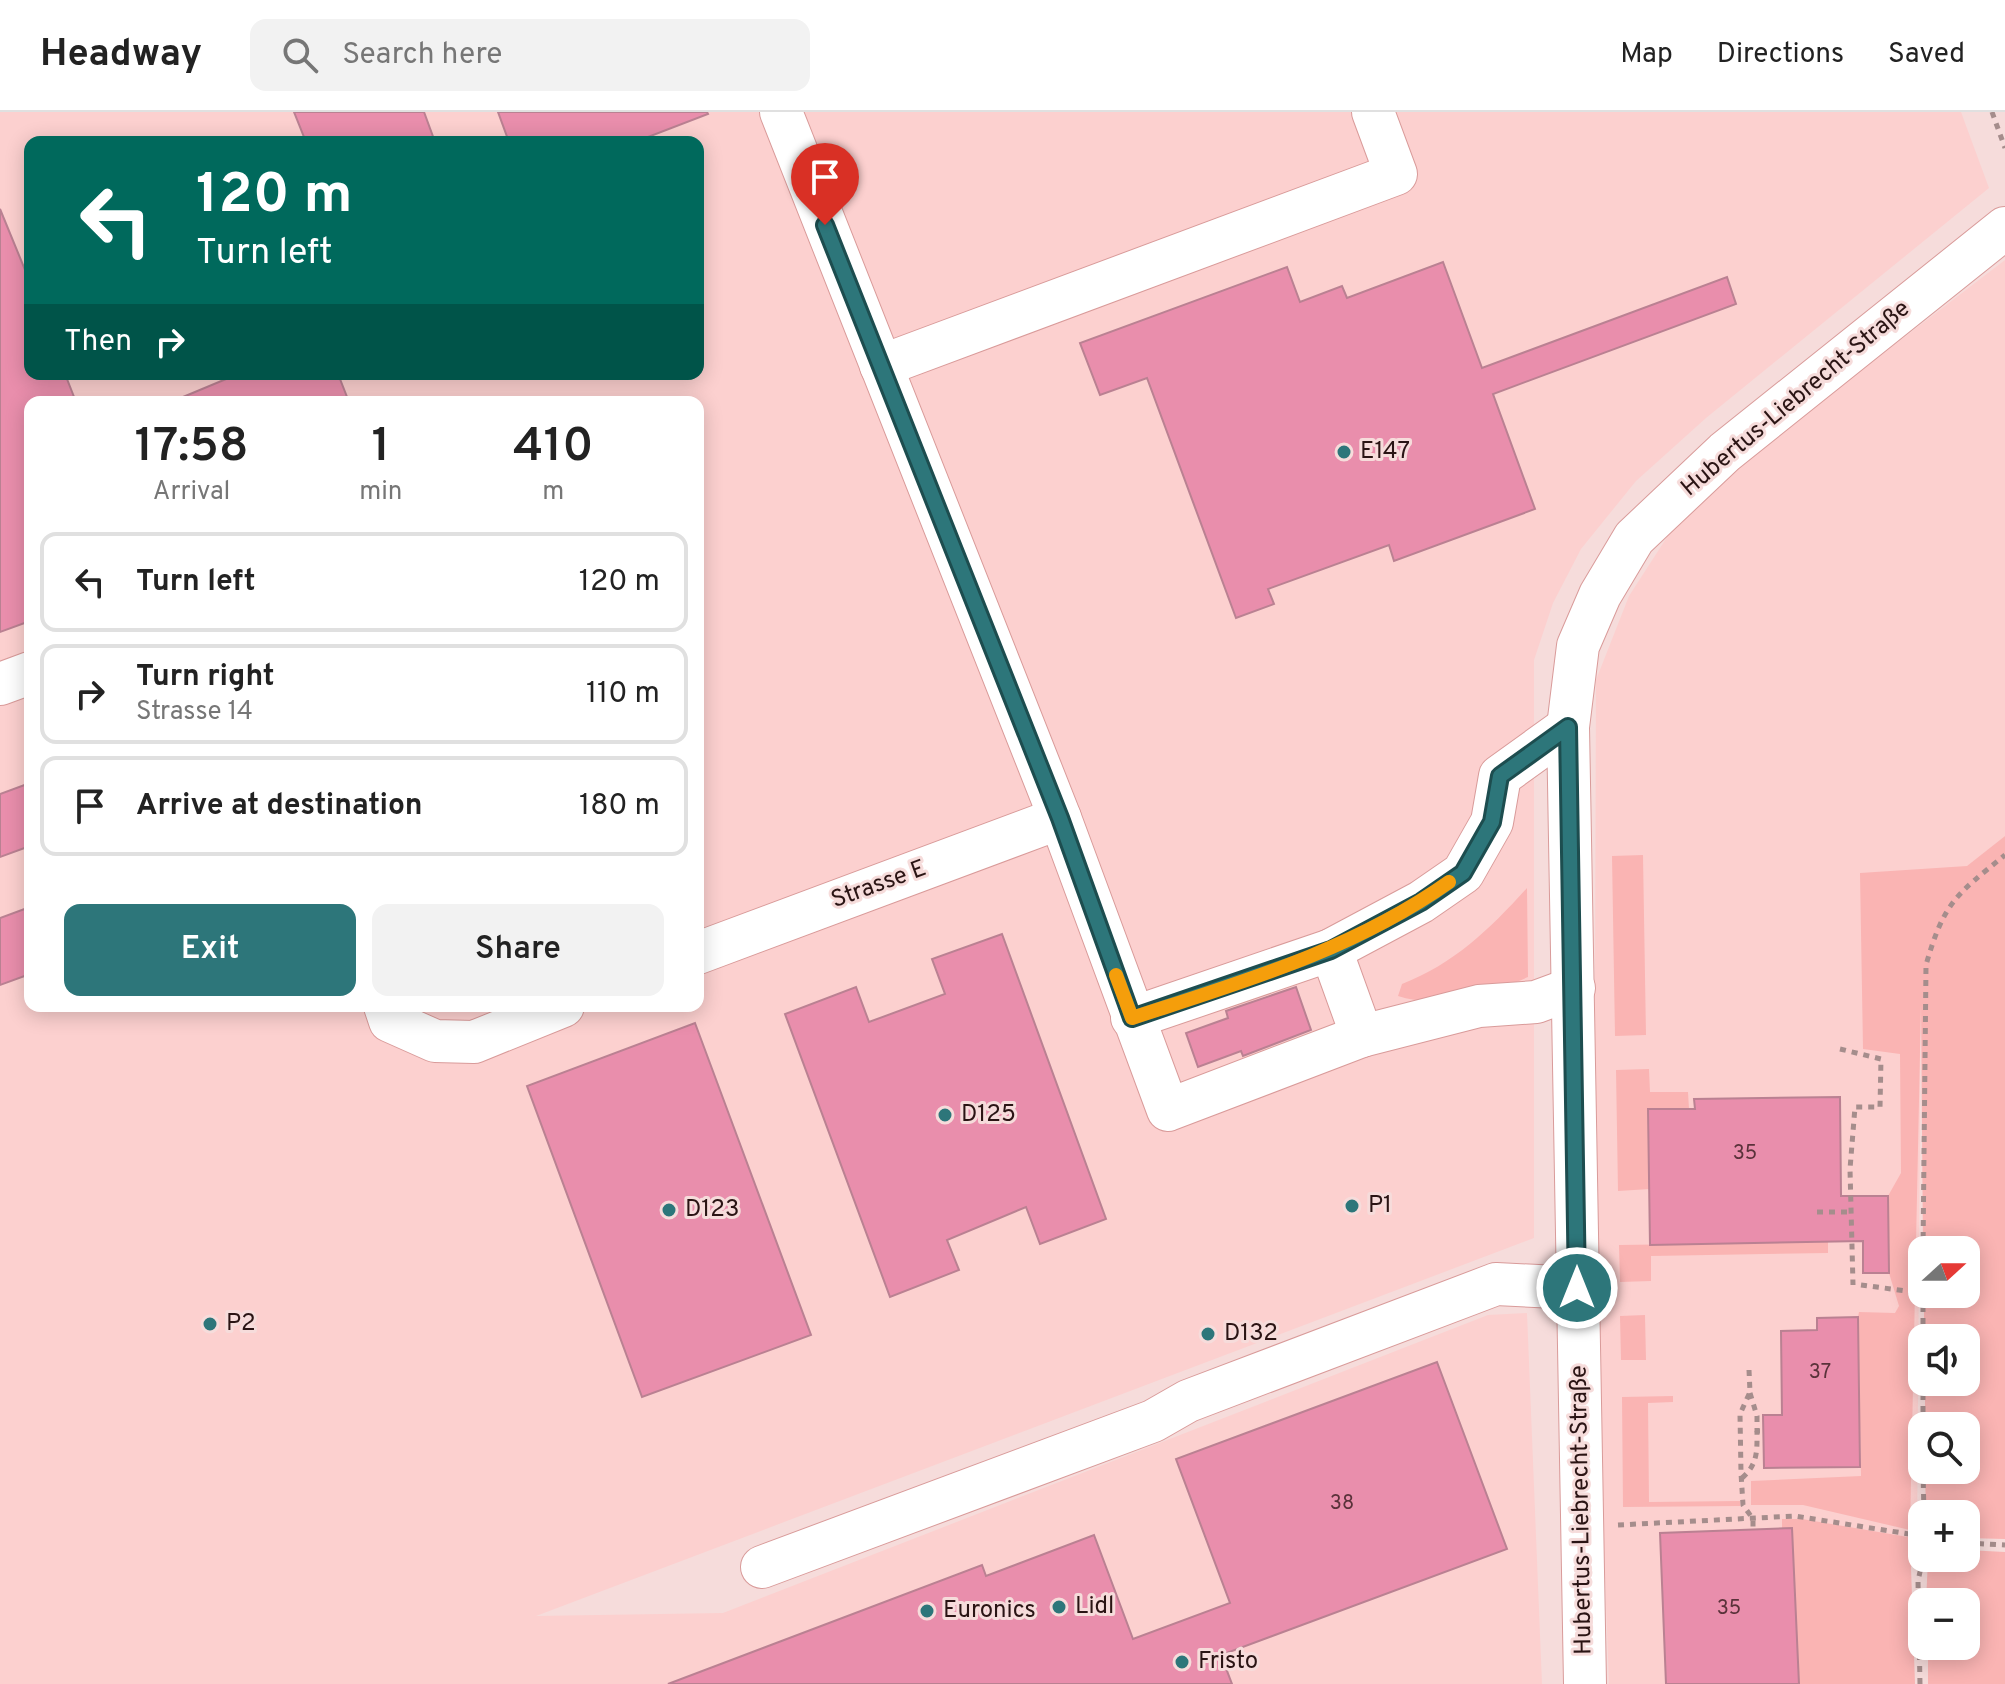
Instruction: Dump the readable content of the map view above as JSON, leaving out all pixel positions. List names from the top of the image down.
{
  "streets": {
    "street": ["Hubertus-Liebrecht-Straße", "Strasse E"]
  },
  "places": [
    "E147",
    "D125",
    "P1",
    "D123",
    "P2",
    "D132",
    "Lidl",
    "Euronics",
    "Fristo"
  ],
  "house_numbers": [
    "35",
    "37",
    "38",
    "35"
  ],
  "north": "right",
  "page": {
    "header": "Headway",
    "search": "Search here",
    "nav": ["Map", "Directions", "Saved"],
    "turn": ["120 m", "Turn left"],
    "then": "Then",
    "eta": [
      "17:58",
      "Arrival",
      "1",
      "min",
      "410",
      "m"
    ],
    "list": [
      {
        "name": "Turn left",
        "value": "120 m"
      },
      {
        "name": "Turn right",
        "note": "Strasse 14",
        "value": "110 m"
      },
      {
        "name": "Arrive at destination",
        "value": "180 m"
      }
    ],
    "buttons": ["Exit", "Share"],
    "map_buttons": ["+", "−"]
  }
}
